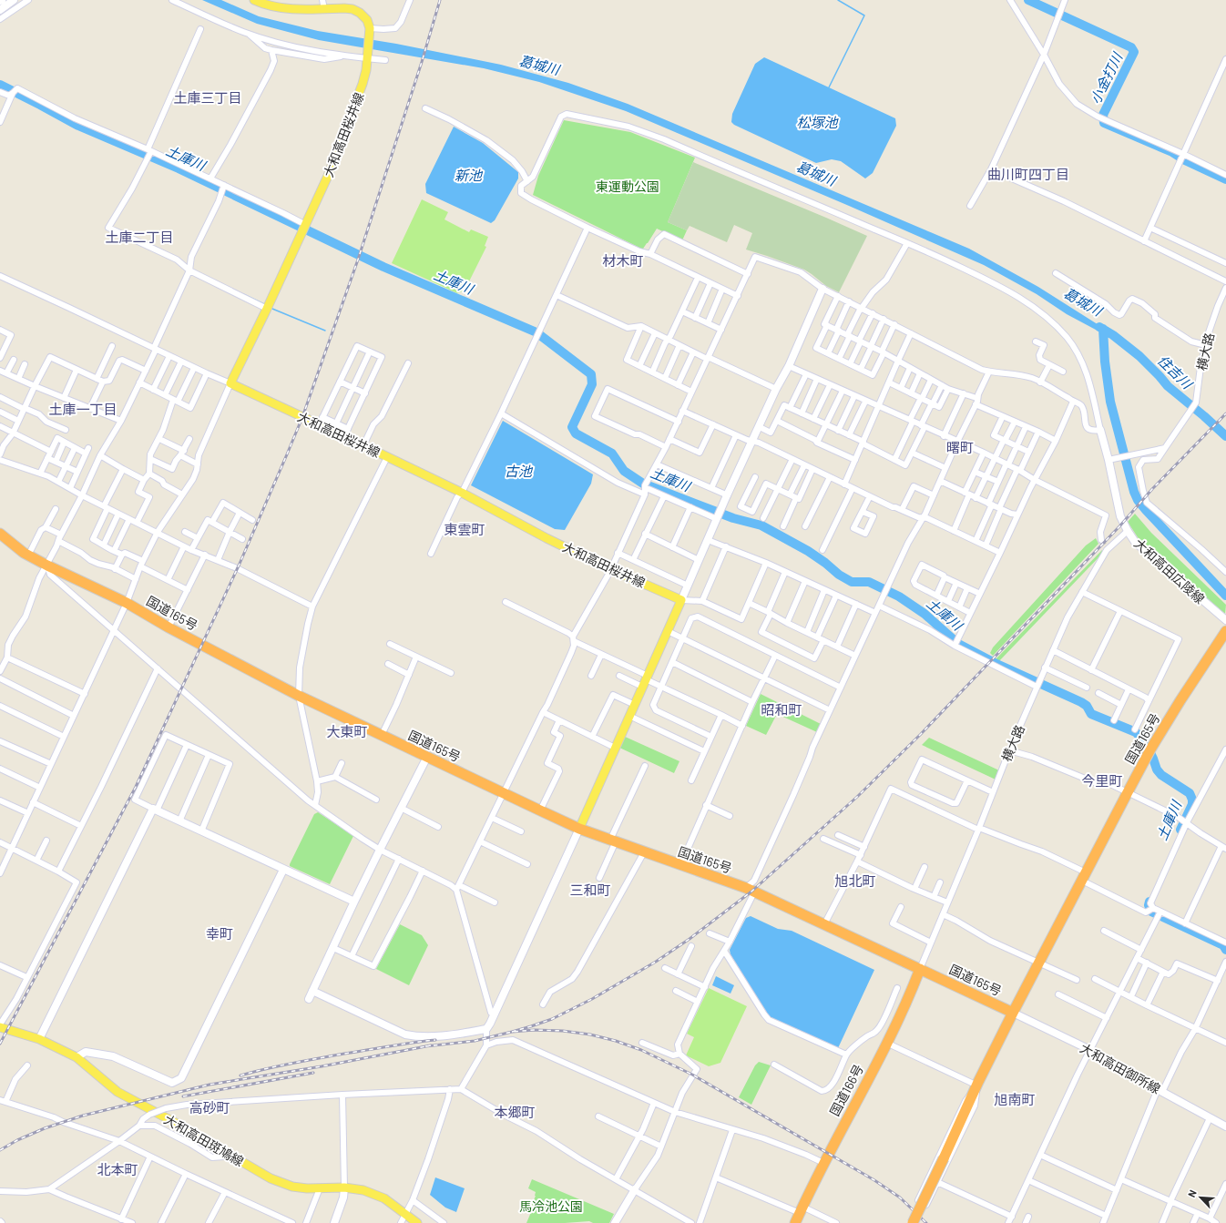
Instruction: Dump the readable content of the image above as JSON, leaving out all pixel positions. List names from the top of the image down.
{
  "streets": {
    "highway": ["国道165号", "国道166号"],
    "main road": ["大和高田桜井線", "大和高田斑鳩線"],
    "street": ["横大路", "大和高田広陵線", "大和高田御所線"]
  },
  "crossings": [
    ["横大路", "大和高田広陵線"],
    ["横大路", "国道165号"],
    ["横大路", "国道166号"],
    ["国道165号", "大和高田御所線"],
    ["国道165号", "国道166号"]
  ],
  "districts": [
    "土庫三丁目",
    "曲川町四丁目",
    "土庫二丁目",
    "材木町",
    "土庫一丁目",
    "曙町",
    "東雲町",
    "昭和町",
    "大東町",
    "今里町",
    "旭北町",
    "三和町",
    "幸町",
    "旭南町",
    "高砂町",
    "本郷町",
    "北本町"
  ],
  "water": [
    "葛城川",
    "小金打川",
    "松塚池",
    "土庫川",
    "新池",
    "住吉川",
    "古池"
  ],
  "parks": ["東運動公園", "馬冷池公園"],
  "north": "top left"
}
